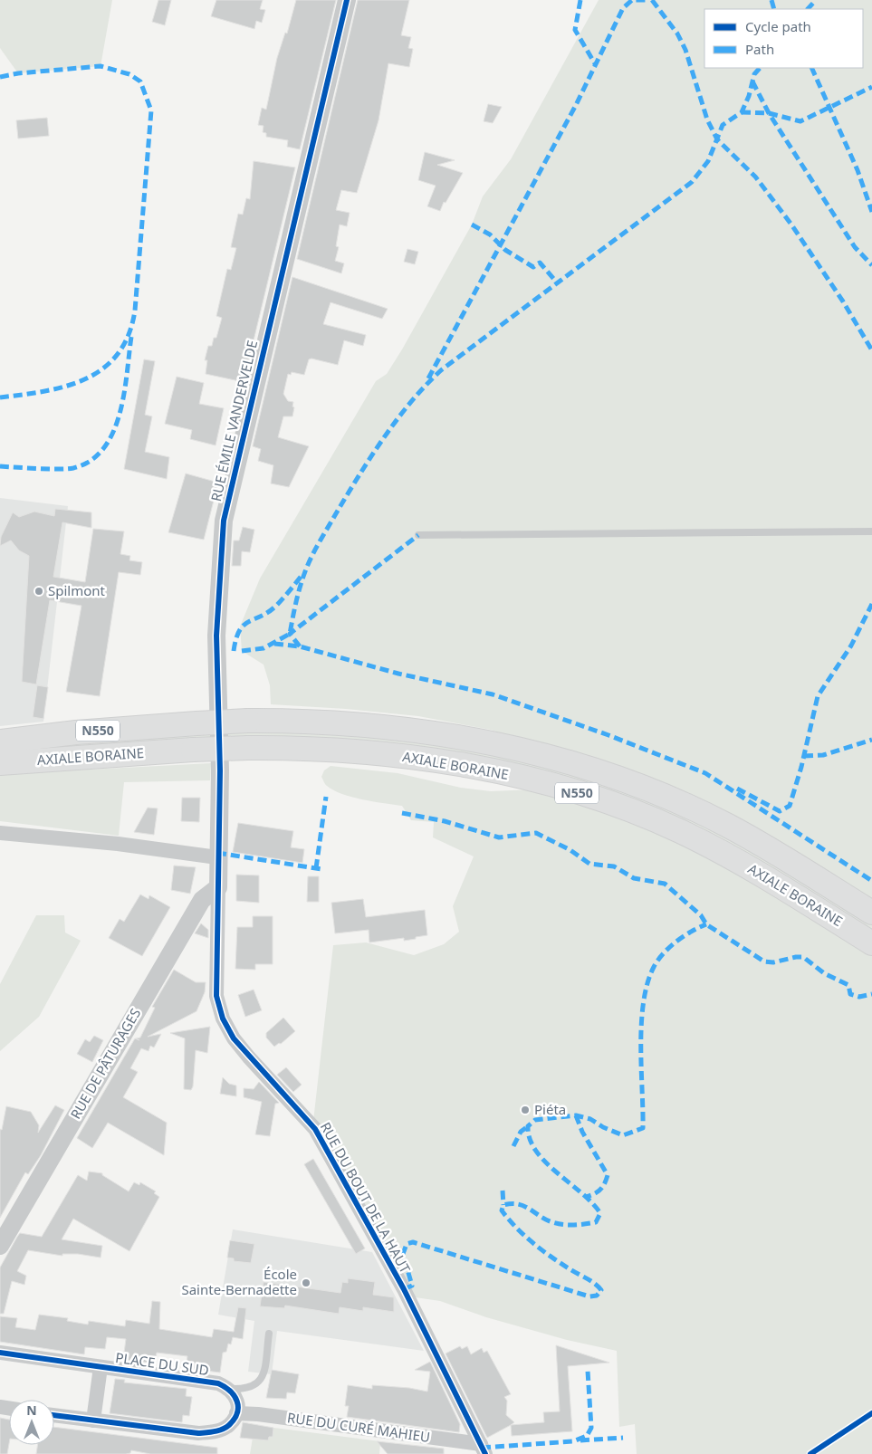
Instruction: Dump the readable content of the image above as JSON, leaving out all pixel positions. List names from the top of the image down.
{
  "streets": {
    "highway": ["N550", "AXIALE BORAINE"],
    "street": [
      "RUE ÉMILE VANDERVELDE",
      "RUE DE PÂTURAGES",
      "RUE DU BOUT DE LA HAUT",
      "PLACE DU SUD",
      "RUE DU CURÉ MAHIEU"
    ]
  },
  "crossings": [
    ["RUE ÉMILE VANDERVELDE", "RUE DU BOUT DE LA HAUT"],
    ["RUE DE PÂTURAGES", "RUE DU BOUT DE LA HAUT"],
    ["RUE DU BOUT DE LA HAUT", "RUE DU CURÉ MAHIEU"]
  ],
  "places": ["Spilmont", "Piéta", "École Sainte-Bernadette"],
  "legend": ["Cycle path", "Path"],
  "north": "top"
}
